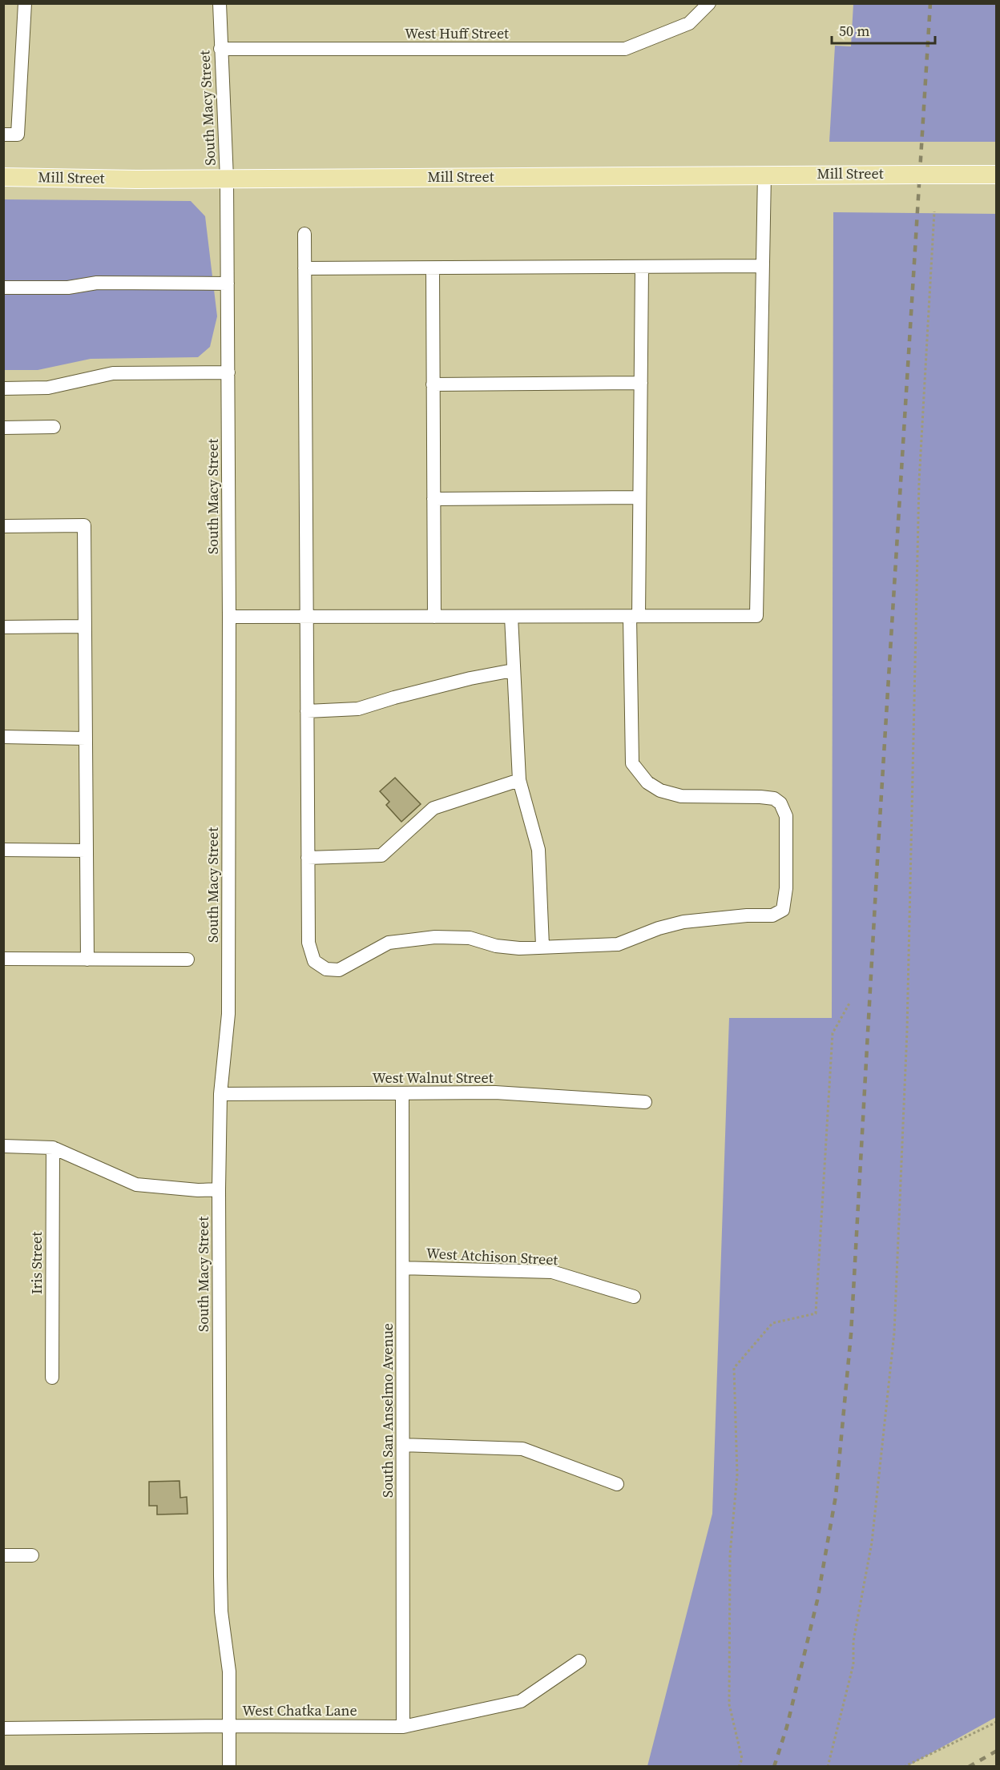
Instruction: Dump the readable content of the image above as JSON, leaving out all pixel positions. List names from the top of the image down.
{
  "streets": {
    "main road": ["Mill Street"],
    "street": [
      "West Huff Street",
      "South Macy Street",
      "West Walnut Street",
      "West Atchison Street",
      "Iris Street",
      "South San Anselmo Avenue",
      "West Chatka Lane"
    ]
  },
  "crossings": [
    ["West Huff Street", "South Macy Street"],
    ["South Macy Street", "Mill Street"],
    ["South Macy Street", "West Walnut Street"],
    ["South Macy Street", "West Chatka Lane"],
    ["West Walnut Street", "South San Anselmo Avenue"],
    ["West Atchison Street", "South San Anselmo Avenue"],
    ["South San Anselmo Avenue", "West Chatka Lane"]
  ],
  "scale_bar": "50 m"
}
